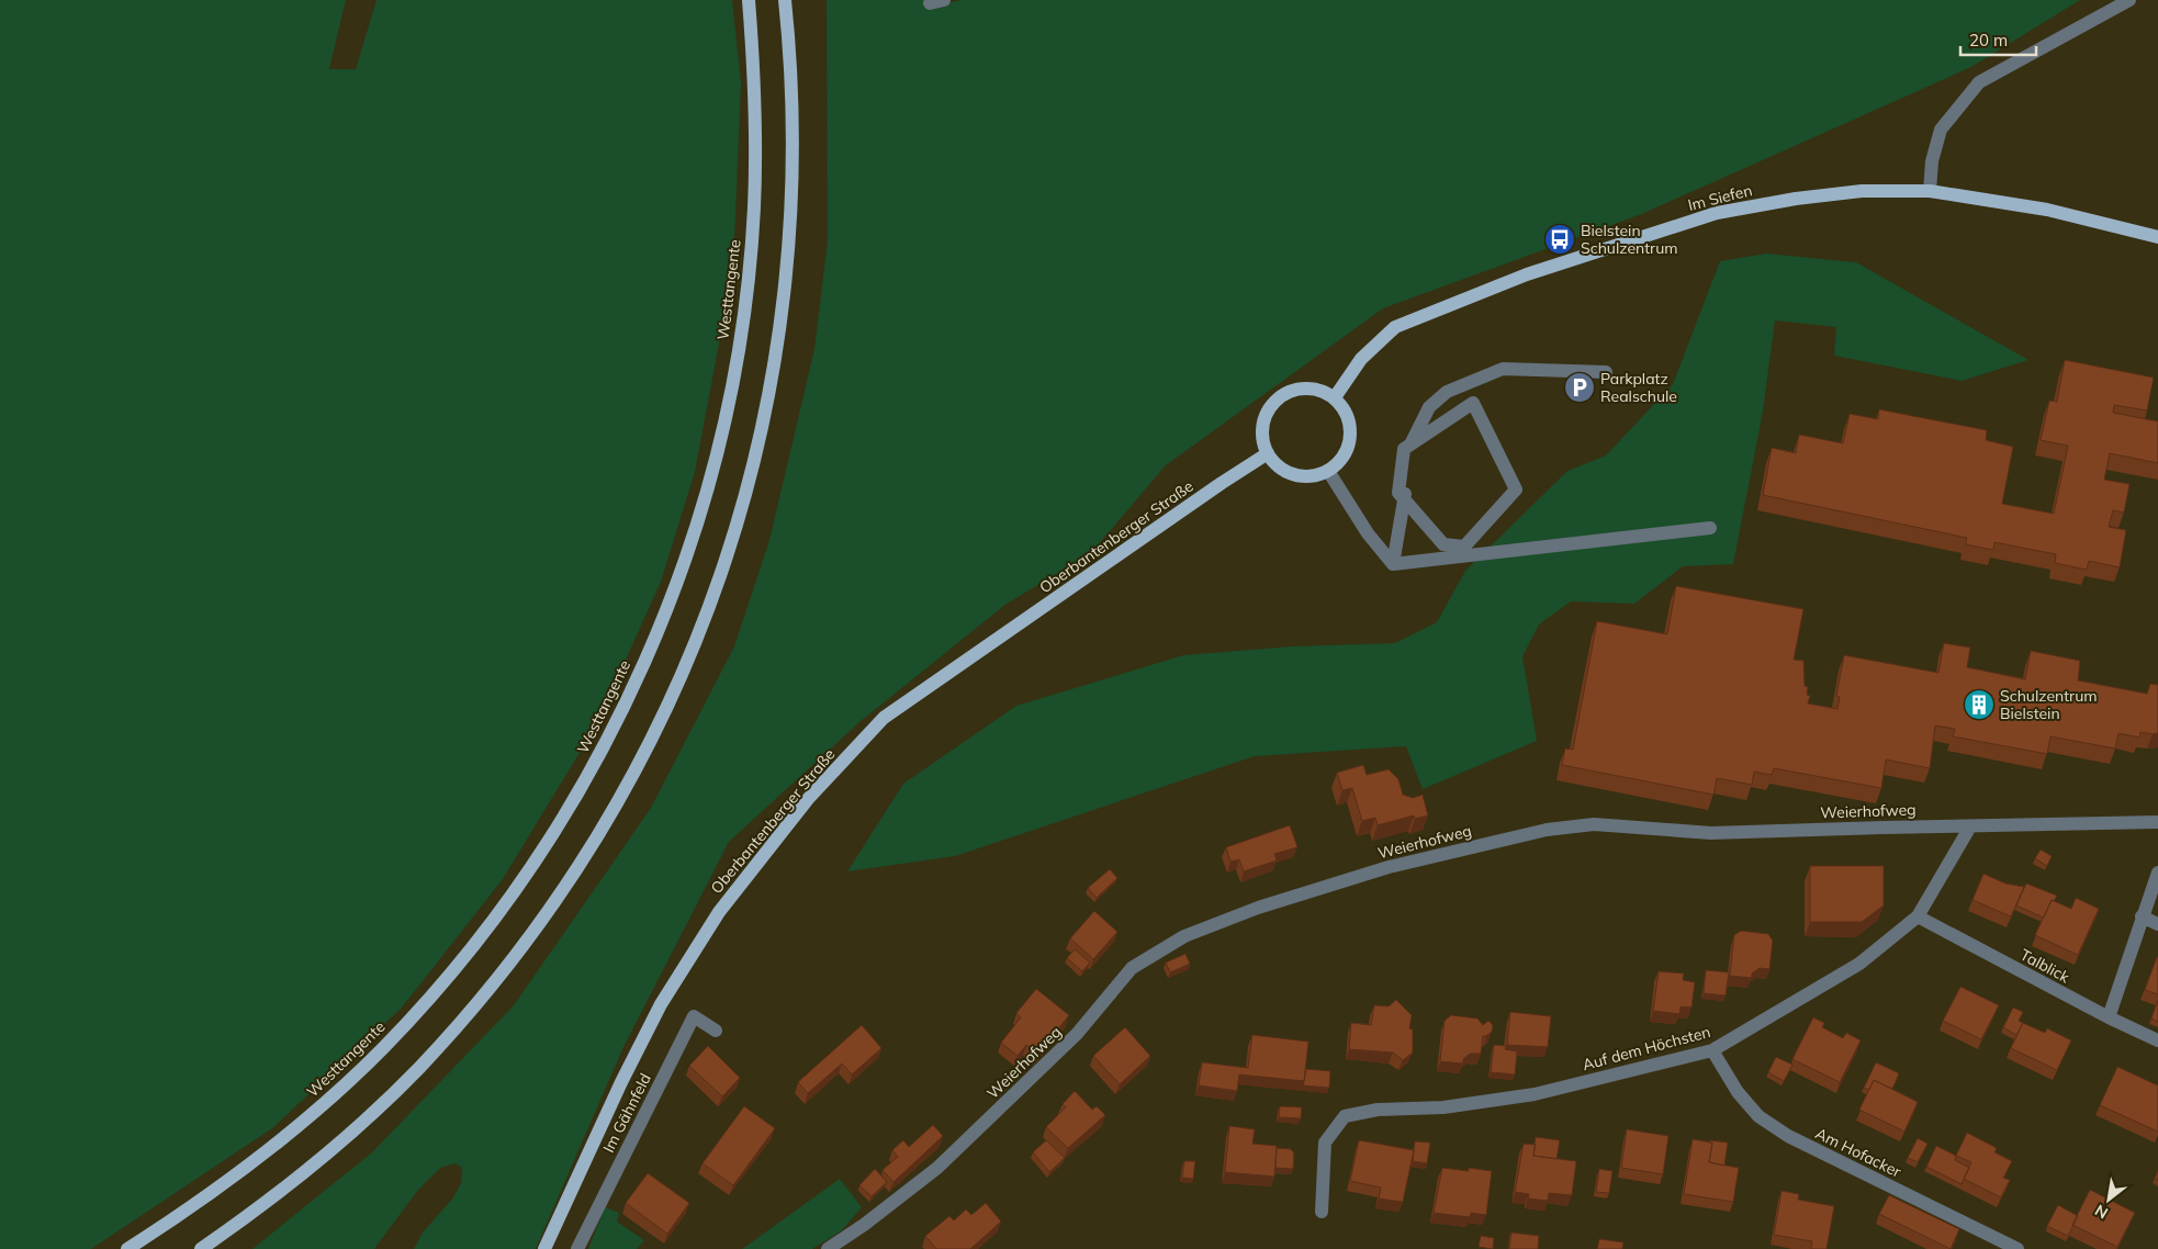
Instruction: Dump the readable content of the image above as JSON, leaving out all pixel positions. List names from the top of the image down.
{
  "streets": {
    "main road": ["Im Siefen", "Westtangente", "Oberbantenberger Straße"],
    "street": [
      "Weierhofweg",
      "Talblick",
      "Auf dem Höchsten",
      "Im Gähnfeld",
      "Am Hofacker"
    ]
  },
  "crossings": [
    ["Im Siefen", "Oberbantenberger Straße"],
    ["Weierhofweg", "Auf dem Höchsten"],
    ["Talblick", "Auf dem Höchsten"],
    ["Auf dem Höchsten", "Am Hofacker"]
  ],
  "places": {
    "bus stop": ["Bielstein Schulzentrum"],
    "parking": ["Parkplatz Realschule"],
    "building": ["Schulzentrum Bielstein"]
  },
  "scale_bar": "20 m",
  "north": "bottom left"
}
